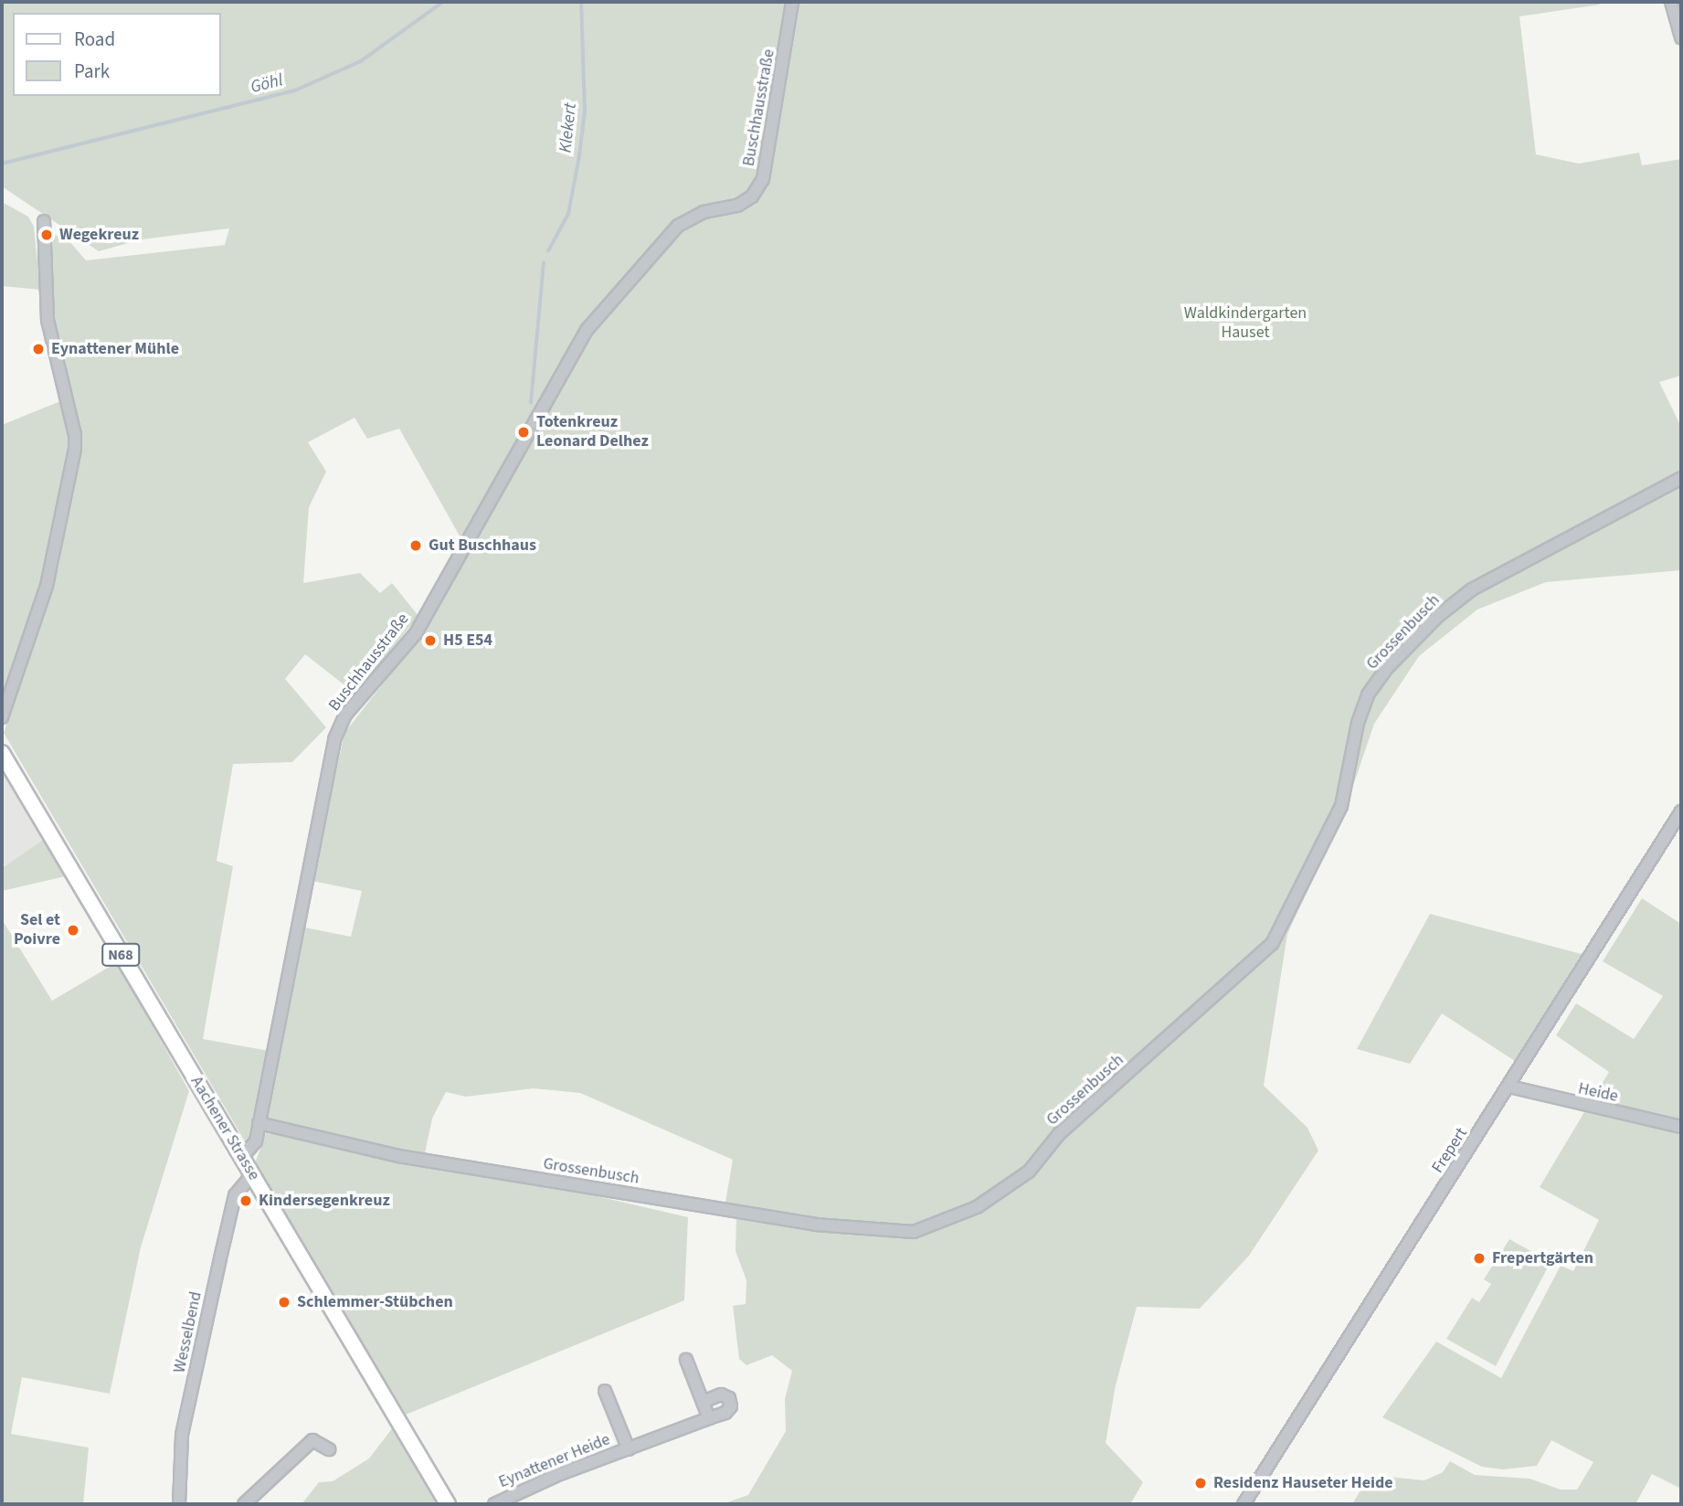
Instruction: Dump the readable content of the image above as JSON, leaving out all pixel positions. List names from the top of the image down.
{
  "streets": {
    "main road": ["N68", "Aachener Strasse"],
    "street": [
      "Buschhausstraße",
      "Grossenbusch",
      "Heide",
      "Frepert",
      "Wesselbend",
      "Eynattener Heide"
    ]
  },
  "crossings": [
    ["Buschhausstraße", "Grossenbusch"],
    ["Buschhausstraße", "Aachener Strasse"],
    ["Heide", "Frepert"],
    ["Aachener Strasse", "Wesselbend"]
  ],
  "water": ["Göhl", "Klekert"],
  "parks": ["Waldkindergarten Hauset"],
  "places": [
    "Wegekreuz",
    "Eynattener Mühle",
    "Totenkreuz Leonard Delhez",
    "Gut Buschhaus",
    "H5 E54",
    "Sel et Poivre",
    "Kindersegenkreuz",
    "Frepertgärten",
    "Schlemmer-Stübchen",
    "Residenz Hauseter Heide"
  ],
  "legend": ["Road", "Park"]
}
